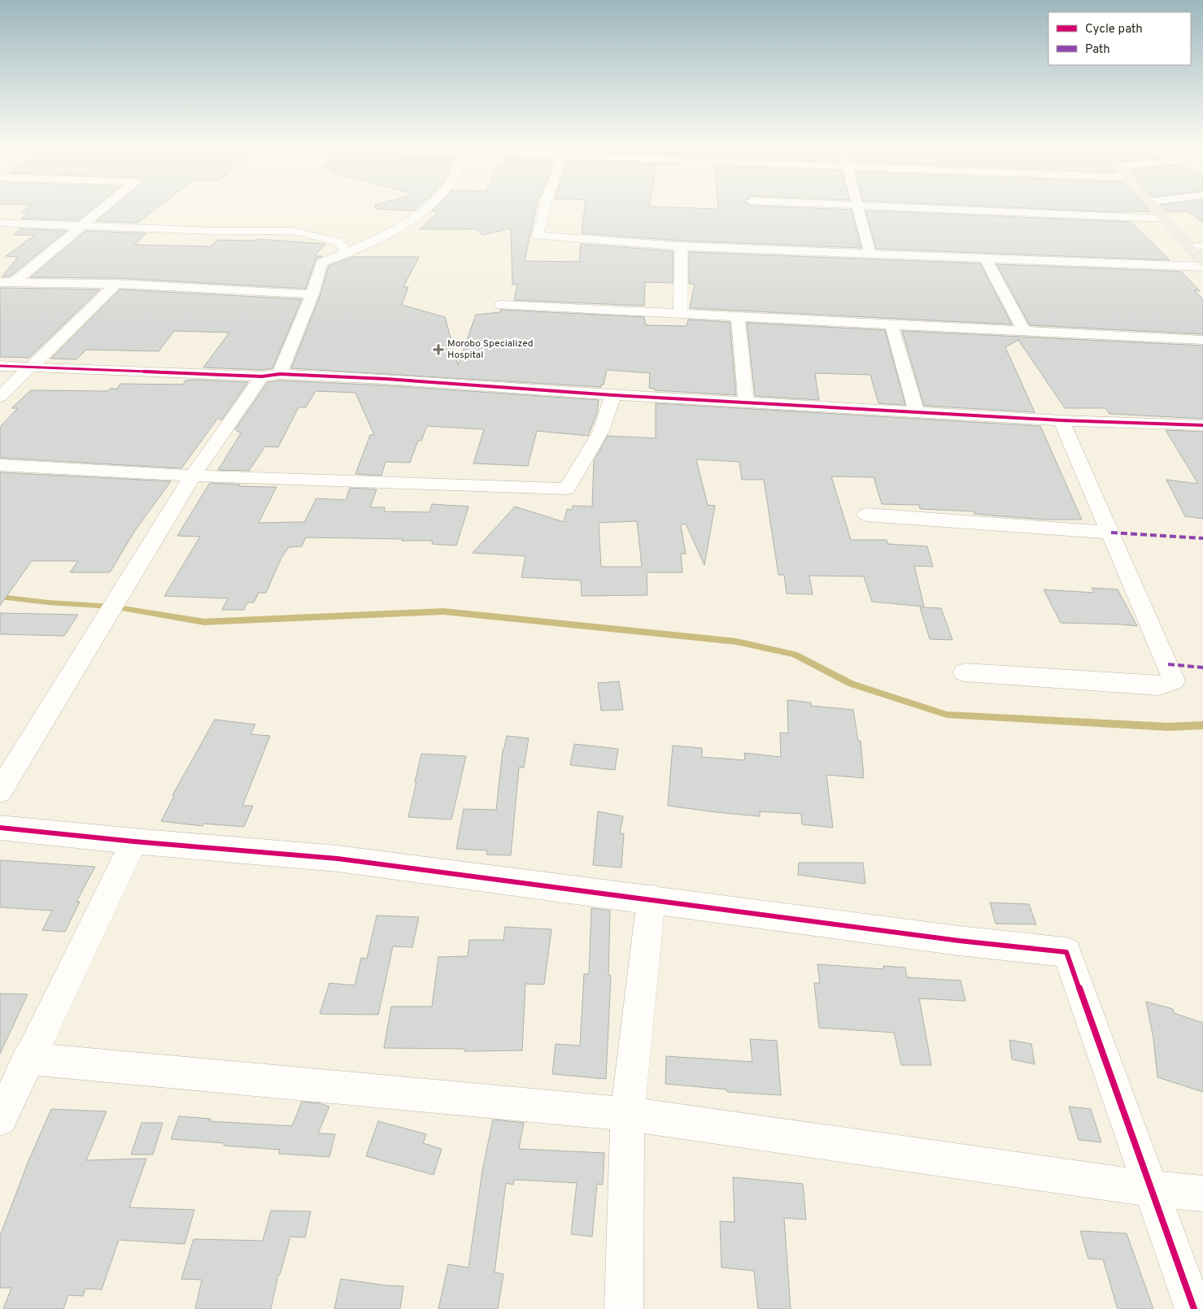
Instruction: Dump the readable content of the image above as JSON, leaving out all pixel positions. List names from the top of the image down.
{
  "places": {
    "health": ["Morobo Specialized Hospital"]
  },
  "legend": ["Cycle path", "Path"]
}
